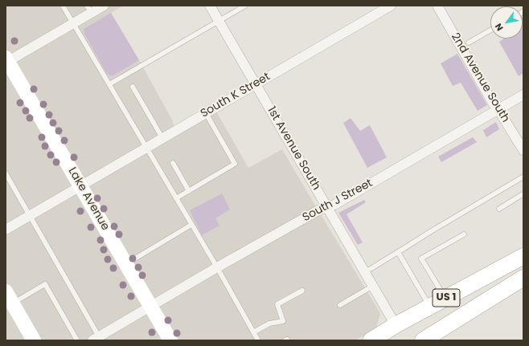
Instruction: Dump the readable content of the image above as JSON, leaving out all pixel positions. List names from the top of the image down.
{
  "streets": {
    "main road": ["Lake Avenue", "US 1"],
    "street": [
      "2nd Avenue South",
      "South K Street",
      "1st Avenue South",
      "South J Street"
    ]
  },
  "crossings": [
    ["2nd Avenue South", "South J Street"],
    ["South K Street", "1st Avenue South"],
    ["South K Street", "Lake Avenue"],
    ["1st Avenue South", "South J Street"],
    ["1st Avenue South", "US 1"],
    ["Lake Avenue", "South J Street"]
  ],
  "north": "bottom left"
}
